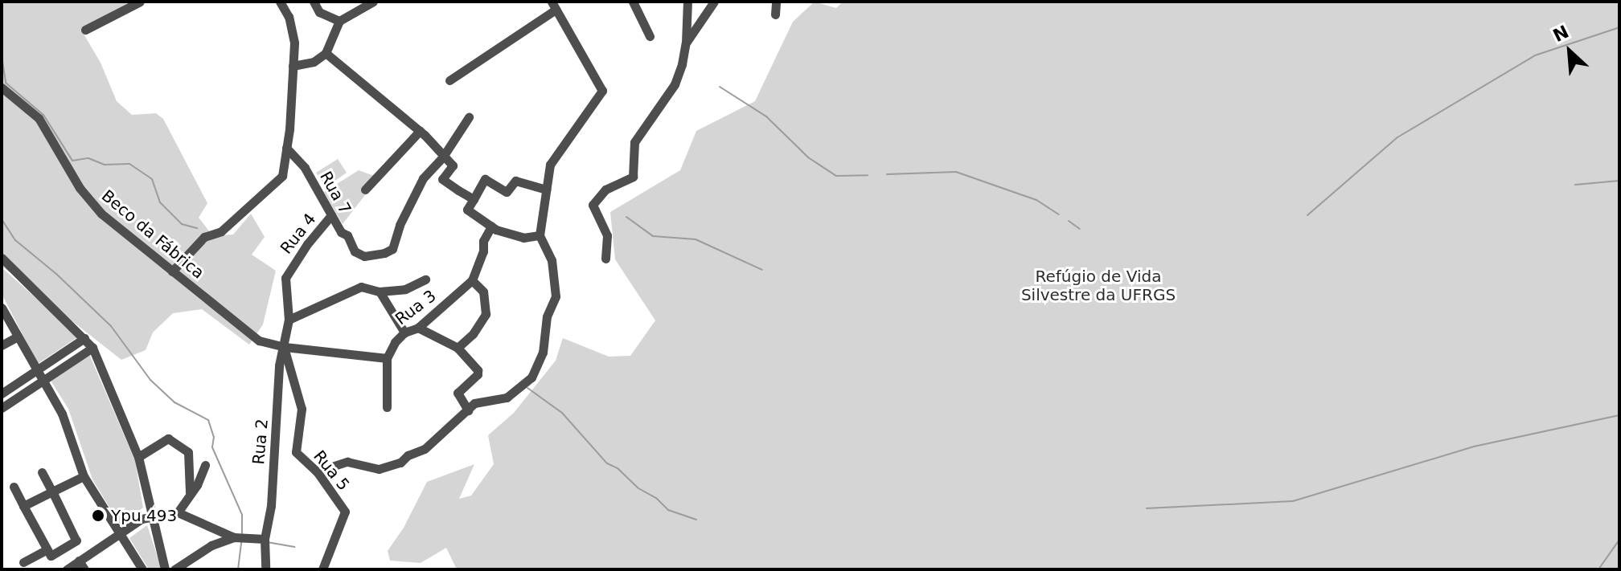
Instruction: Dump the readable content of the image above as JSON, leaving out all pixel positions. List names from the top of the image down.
{
  "streets": {
    "street": [
      "Rua 7",
      "Rua 4",
      "Beco da Fábrica",
      "Rua 3",
      "Rua 2",
      "Rua 5"
    ]
  },
  "crossings": [
    ["Rua 7", "Rua 4"],
    ["Rua 4", "Beco da Fábrica"],
    ["Rua 4", "Rua 2"],
    ["Rua 4", "Rua 5"],
    ["Beco da Fábrica", "Rua 2"],
    ["Beco da Fábrica", "Rua 5"],
    ["Rua 2", "Rua 5"]
  ],
  "parks": ["Refúgio de Vida Silvestre da UFRGS"],
  "places": ["Ypu 493"],
  "north": "top left"
}
